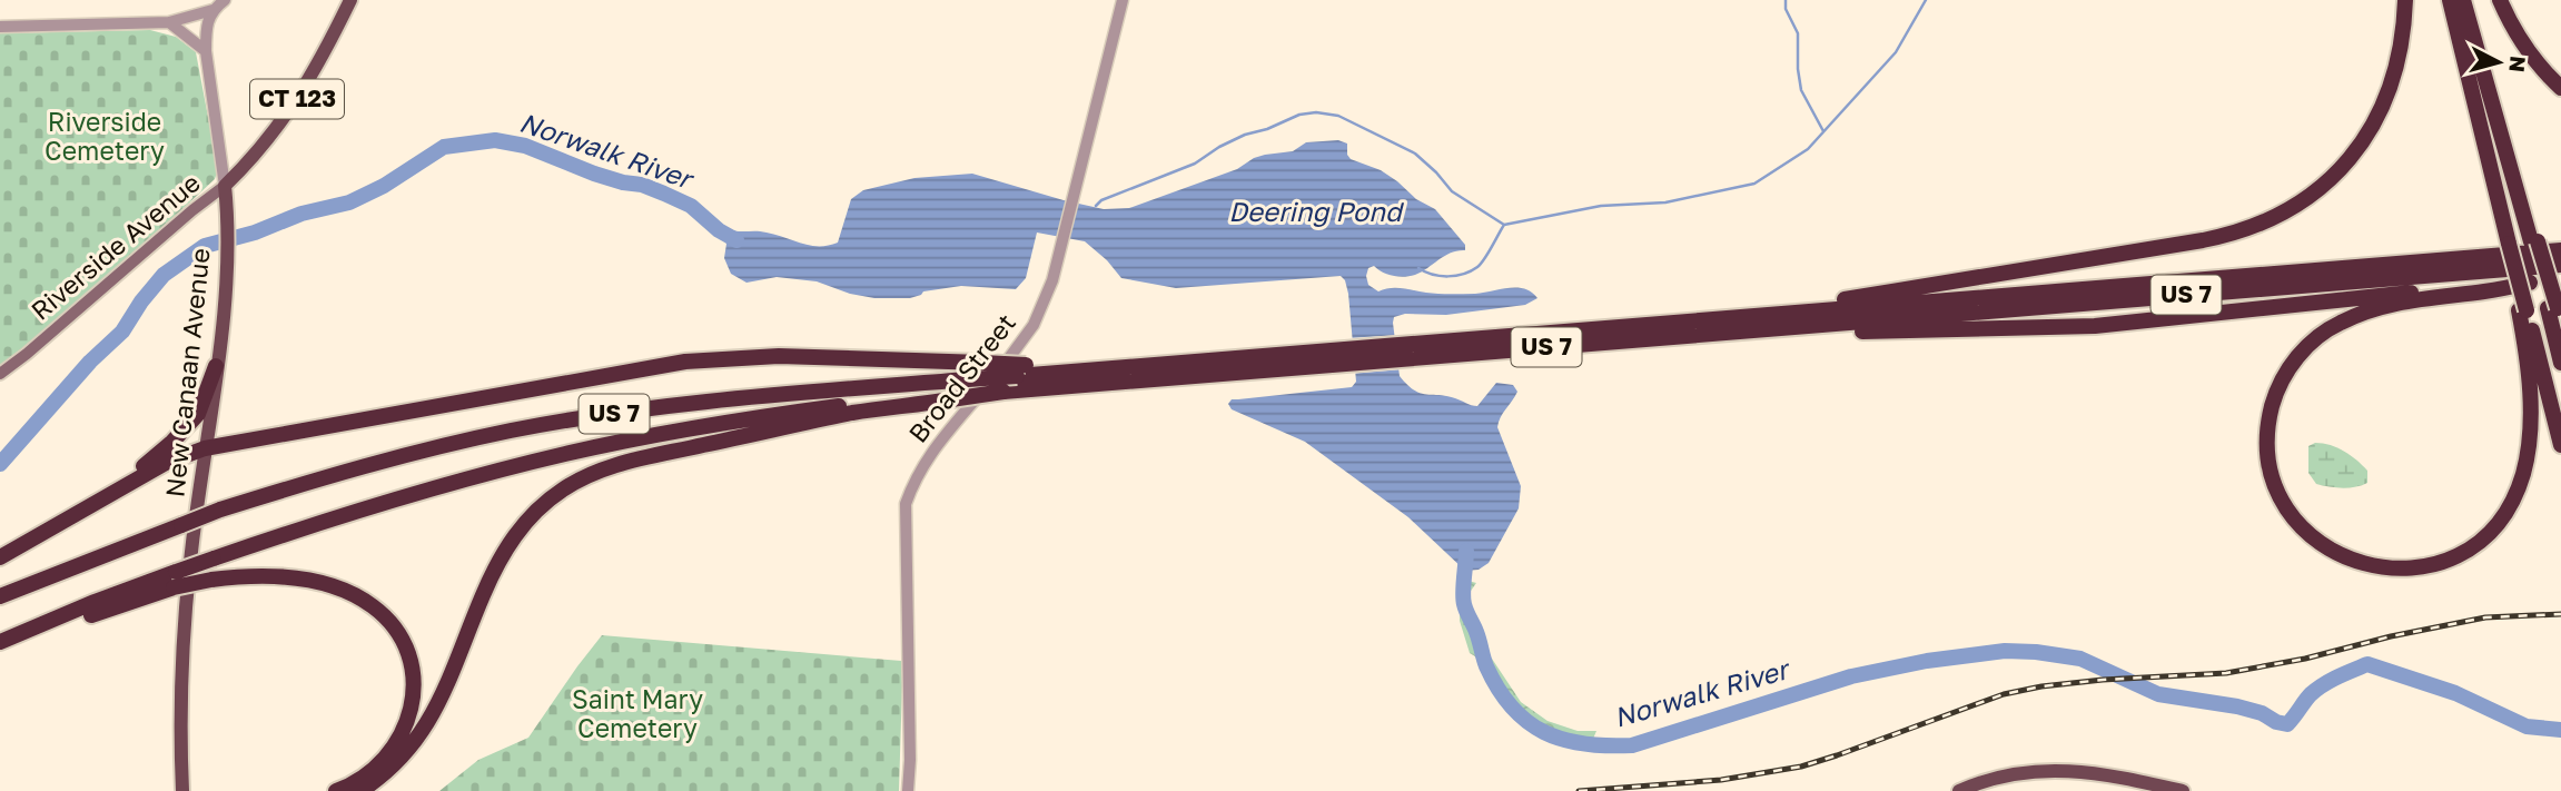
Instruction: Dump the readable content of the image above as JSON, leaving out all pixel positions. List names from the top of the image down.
{
  "streets": {
    "highway": ["US 7"],
    "main road": ["CT 123", "Riverside Avenue", "New Canaan Avenue"],
    "street": ["Broad Street"]
  },
  "crossings": [
    ["CT 123", "Riverside Avenue"],
    ["CT 123", "New Canaan Avenue"],
    ["Riverside Avenue", "New Canaan Avenue"]
  ],
  "water": ["Norwalk River", "Deering Pond"],
  "parks": ["Riverside Cemetery", "Saint Mary Cemetery"],
  "north": "right"
}
